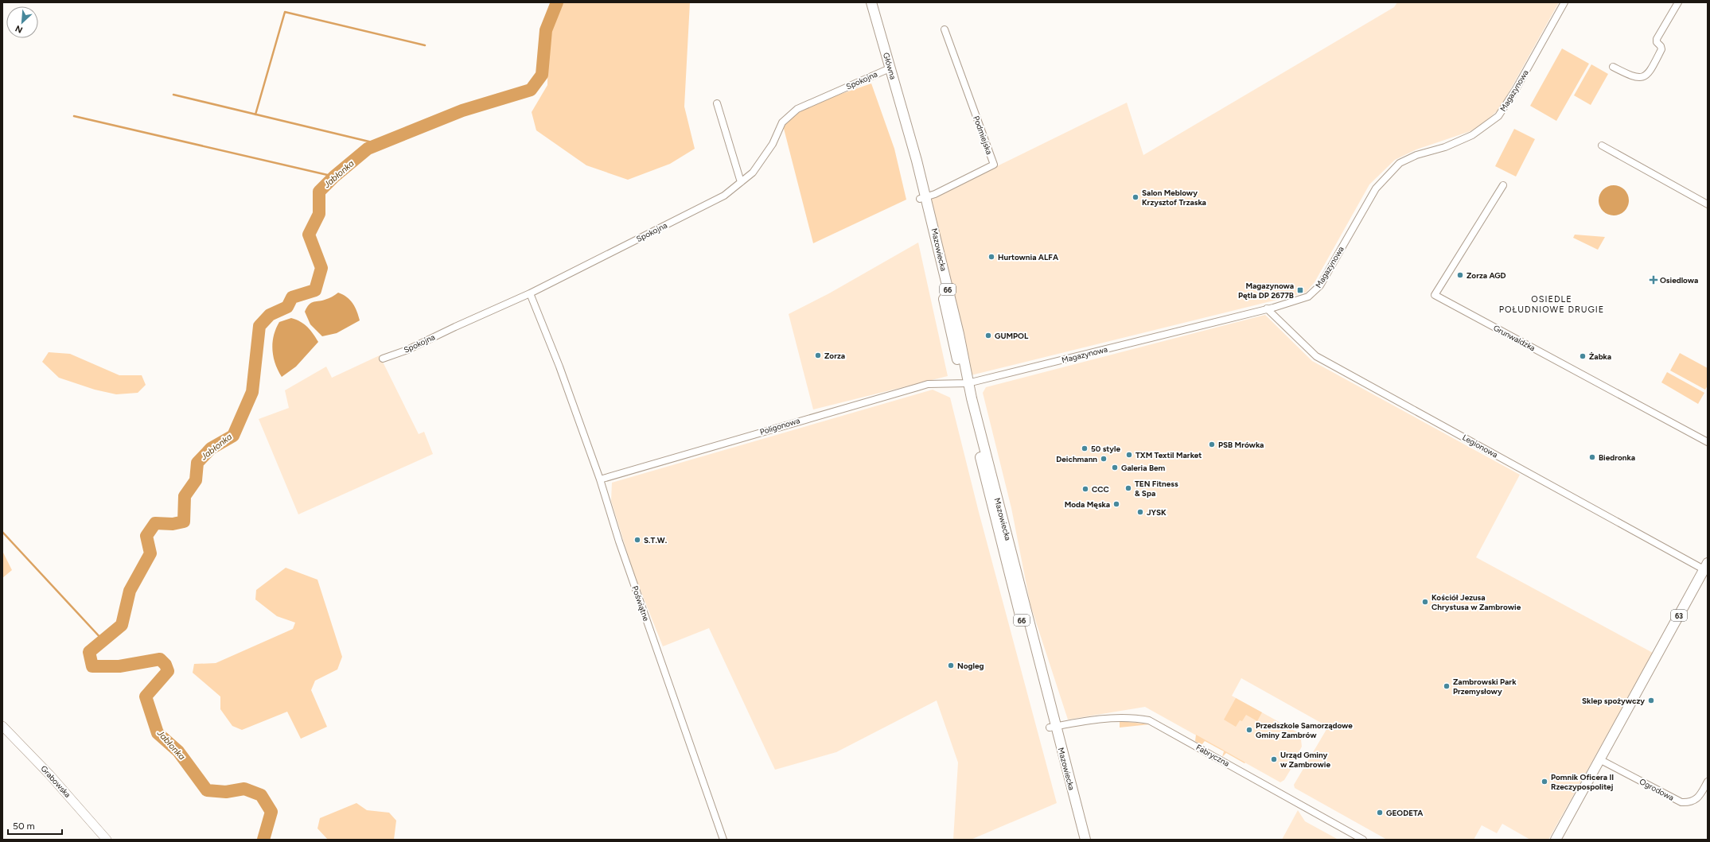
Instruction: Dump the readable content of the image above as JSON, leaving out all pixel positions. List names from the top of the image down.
{
  "streets": {
    "main road": [
      "Główna",
      "Mazowiecka",
      "66",
      "63"
    ],
    "street": [
      "Spokojna",
      "Magazynowa",
      "Podmiejska",
      "Grunwaldzka",
      "Poligonowa",
      "Legionowa",
      "Poświątne",
      "Fabryczna",
      "Grabowska",
      "Ogrodowa"
    ]
  },
  "crossings": [
    ["Główna", "Spokojna"],
    ["Główna", "Podmiejska"],
    ["Główna", "Mazowiecka"],
    ["Spokojna", "Poświątne"],
    ["Magazynowa", "Mazowiecka"],
    ["Magazynowa", "Poligonowa"],
    ["Magazynowa", "Legionowa"],
    ["Podmiejska", "Mazowiecka"],
    ["Mazowiecka", "Poligonowa"],
    ["Mazowiecka", "Fabryczna"],
    ["Poligonowa", "Poświątne"],
    ["Legionowa", "63"],
    ["63", "Ogrodowa"]
  ],
  "districts": ["OSIEDLE POŁUDNIOWE DRUGIE"],
  "water": ["Jabłonka"],
  "places": {
    "other": [
      "Salon Meblowy Krzysztof Trzaska",
      "Hurtownia ALFA",
      "Zorza AGD",
      "GUMPOL",
      "Zorza",
      "Żabka",
      "PSB Mrówka",
      "50 style",
      "TXM Textil Market",
      "Biedronka",
      "Deichmann",
      "Galeria Bem",
      "TEN Fitness & Spa",
      "CCC",
      "Moda Męska",
      "JYSK",
      "S.T.W.",
      "Kościół Jezusa Chrystusa w Zambrowie",
      "Nogleg",
      "Zambrowski Park Przemysłowy",
      "Sklep spożywczy",
      "Przedszkole Samorządowe Gminy Zambrów",
      "Urząd Gminy w Zambrowie",
      "Pomnik Oficera II Rzeczypospolitej",
      "GEODETA"
    ],
    "health": ["Osiedlowa"],
    "transit": ["Magazynowa Pętla DP 2677B"]
  },
  "scale_bar": "50 m",
  "north": "bottom left"
}
